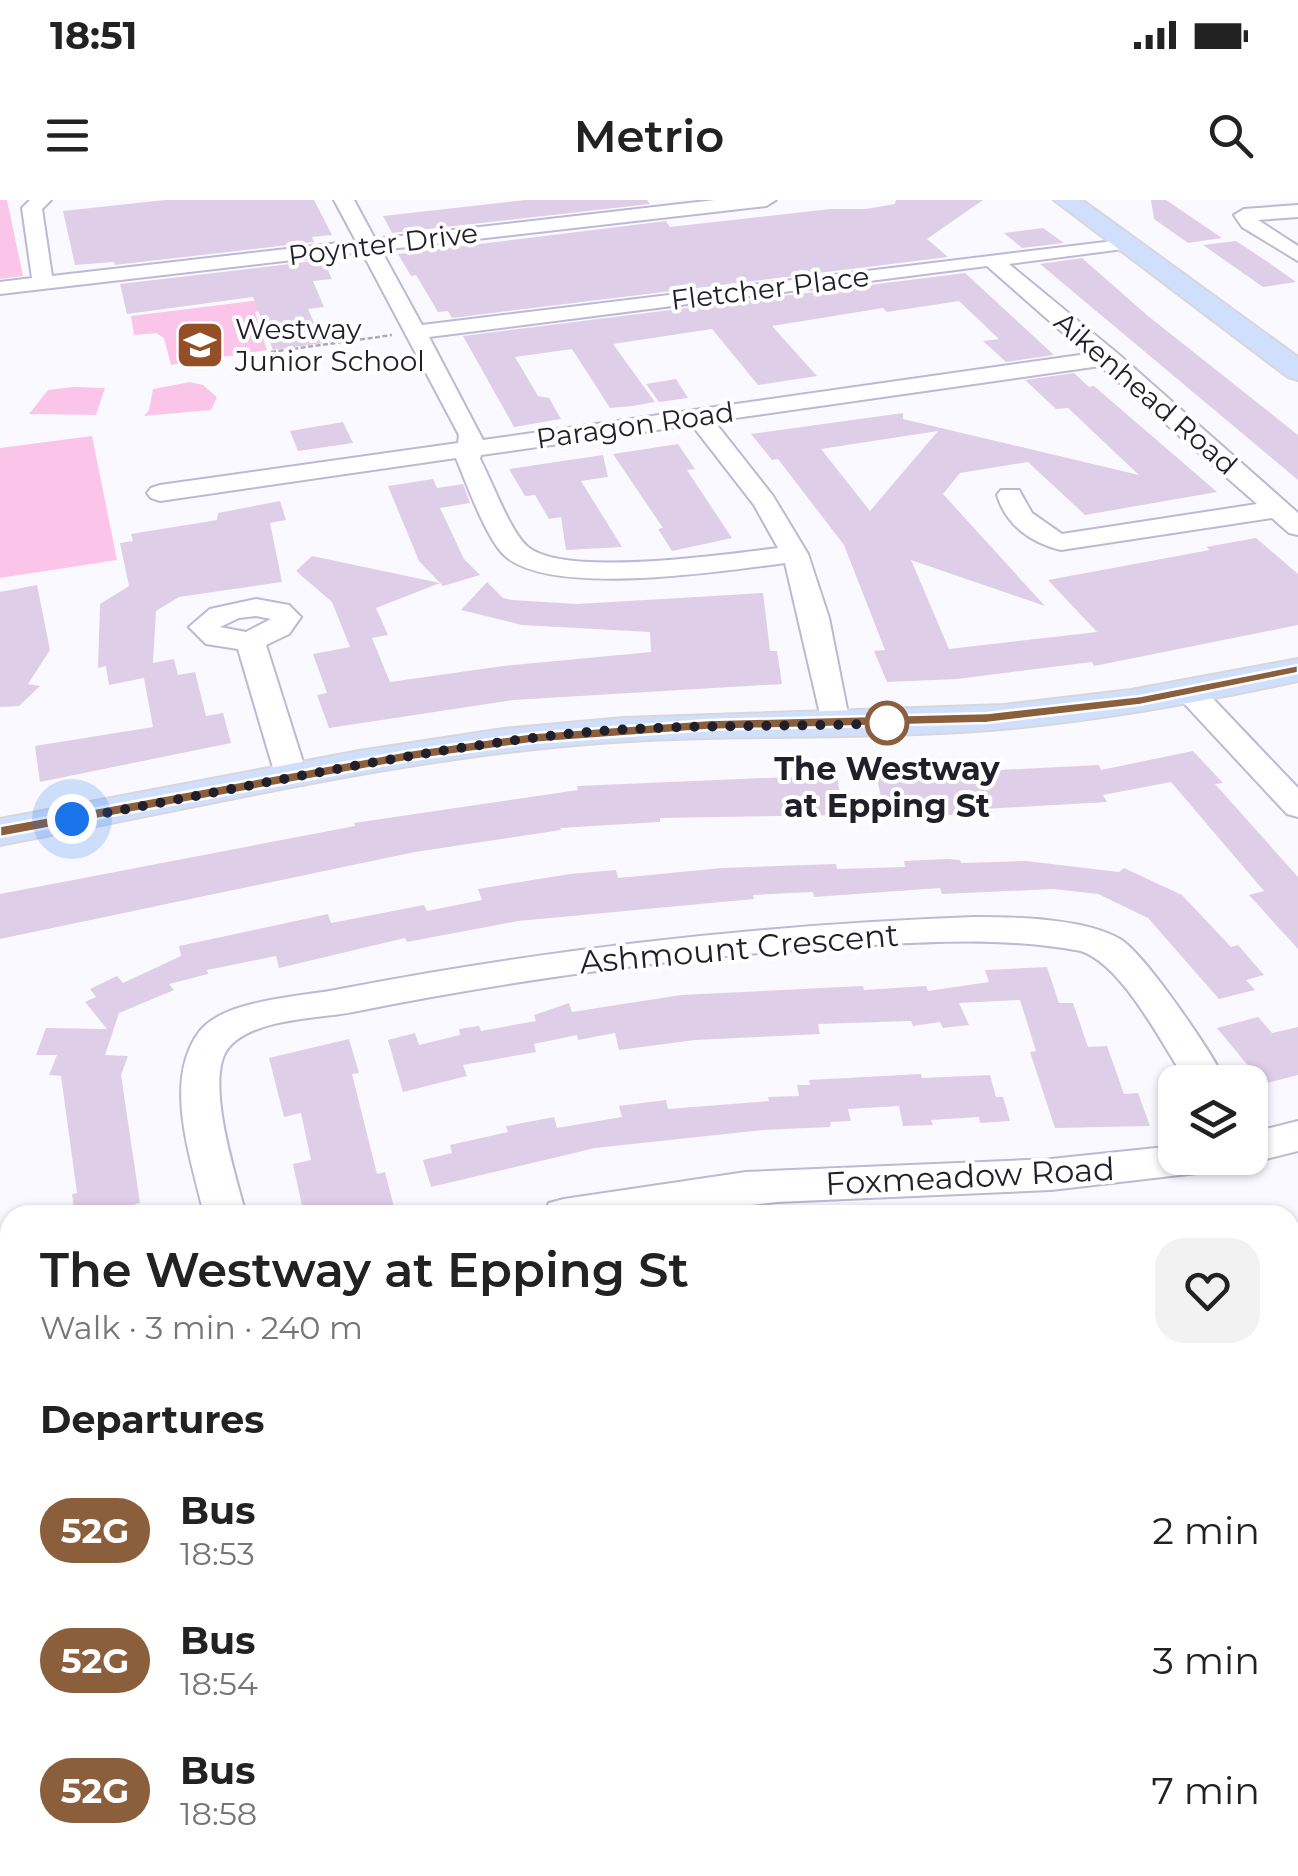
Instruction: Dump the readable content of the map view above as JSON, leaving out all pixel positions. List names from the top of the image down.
{
  "streets": {
    "street": [
      "Poynter Drive",
      "Fletcher Place",
      "Aikenhead Road",
      "Paragon Road",
      "Ashmount Crescent",
      "Foxmeadow Road"
    ]
  },
  "crossings": [
    ["Fletcher Place", "Aikenhead Road"],
    ["Aikenhead Road", "Paragon Road"]
  ],
  "places": {
    "school or university": ["Westway Junior School"],
    "other": ["The Westway at Epping St"]
  },
  "lines": ["bus line 52G"],
  "page": {
    "status": "18:51",
    "header": "Metrio",
    "heading": [
      ["The Westway at Epping St", "Walk · 3 min · 240 m"],
      "Departures"
    ],
    "list": [
      {
        "mark": "52G",
        "name": "Bus",
        "note": "18:53",
        "value": "2 min"
      },
      {
        "mark": "52G",
        "name": "Bus",
        "note": "18:54",
        "value": "3 min"
      },
      {
        "mark": "52G",
        "name": "Bus",
        "note": "18:58",
        "value": "7 min"
      }
    ]
  }
}
